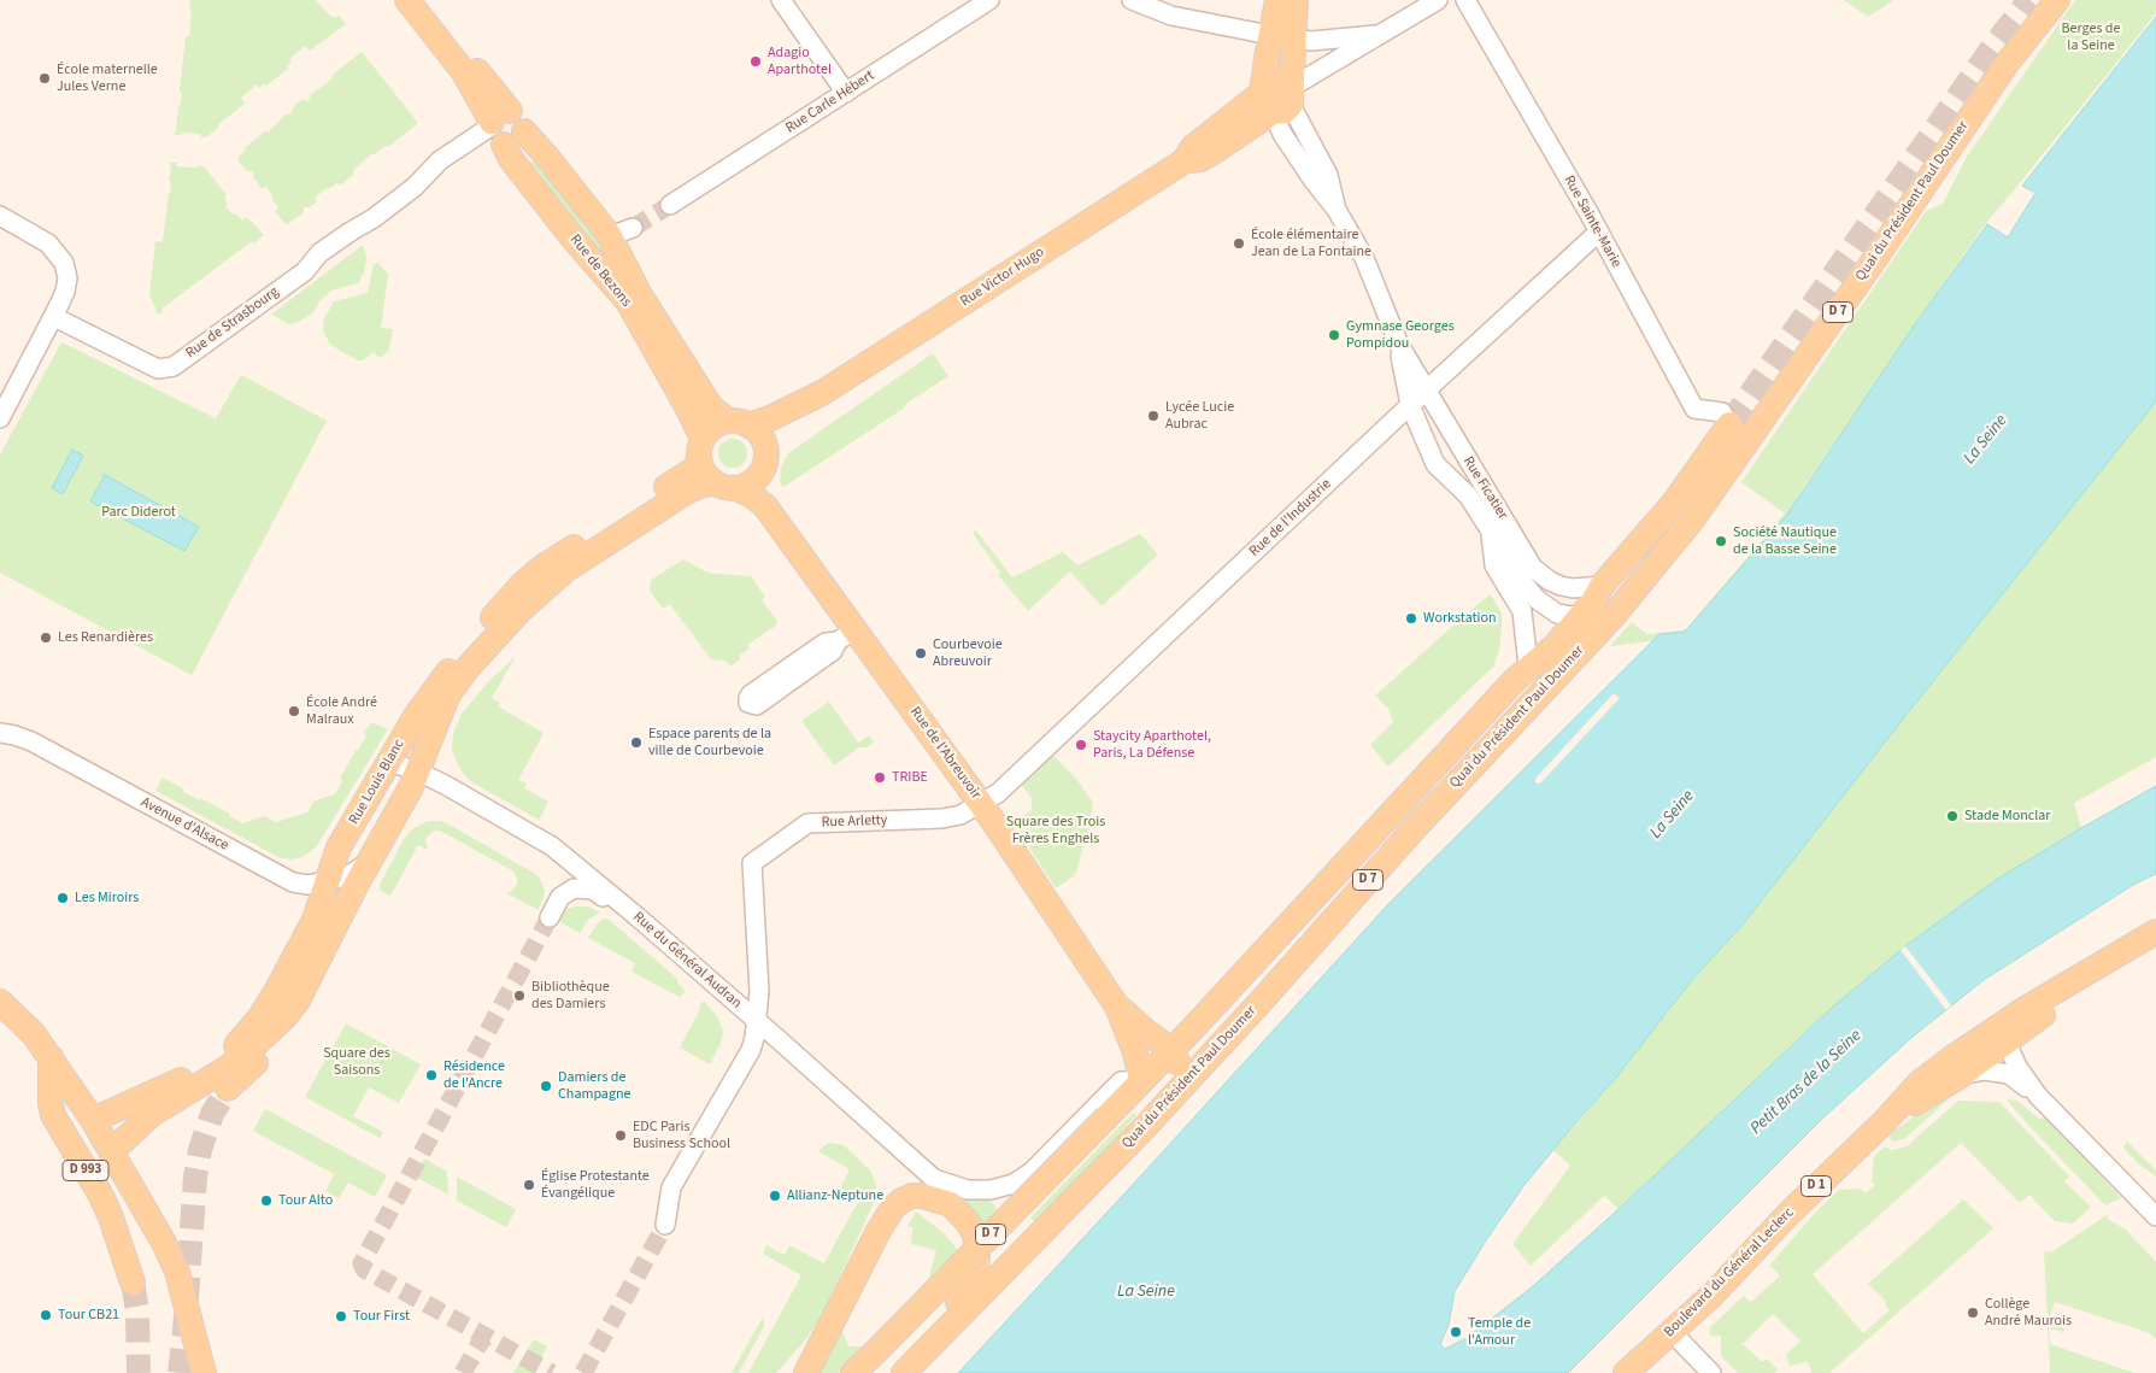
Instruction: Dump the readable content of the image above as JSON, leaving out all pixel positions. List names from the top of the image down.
{
  "streets": {
    "main road": [
      "Quai du Président Paul Doumer",
      "Rue de Bezons",
      "Rue Victor Hugo",
      "D 7",
      "Rue de l'Abreuvoir",
      "Rue Louis Blanc",
      "D 993",
      "D 1",
      "Boulevard du Général Leclerc"
    ],
    "street": [
      "Rue Carle Hébert",
      "Rue Sainte-Marie",
      "Rue de Strasbourg",
      "Rue Ficatier",
      "Rue de l'Industrie",
      "Rue Arletty",
      "Avenue d'Alsace",
      "Rue du Général Audran"
    ]
  },
  "crossings": [
    ["Quai du Président Paul Doumer", "Rue Sainte-Marie"],
    ["Quai du Président Paul Doumer", "D 7"],
    ["Quai du Président Paul Doumer", "Rue Ficatier"],
    ["Quai du Président Paul Doumer", "Rue de l'Abreuvoir"],
    ["Quai du Président Paul Doumer", "Rue du Général Audran"],
    ["Rue Sainte-Marie", "Rue de l'Industrie"],
    ["Rue de Bezons", "Rue Victor Hugo"],
    ["Rue de Bezons", "Rue de Strasbourg"],
    ["Rue de Bezons", "Rue de l'Abreuvoir"],
    ["Rue de Bezons", "Rue Louis Blanc"],
    ["Rue Victor Hugo", "Rue Ficatier"],
    ["Rue Victor Hugo", "Rue de l'Abreuvoir"],
    ["Rue Victor Hugo", "Rue Louis Blanc"],
    ["D 7", "Rue du Général Audran"],
    ["Rue Ficatier", "Rue de l'Industrie"],
    ["Rue de l'Industrie", "Rue de l'Abreuvoir"],
    ["Rue de l'Industrie", "Rue Arletty"],
    ["Rue de l'Abreuvoir", "Rue Louis Blanc"],
    ["Rue de l'Abreuvoir", "Rue Arletty"],
    ["Rue Louis Blanc", "Avenue d'Alsace"],
    ["Rue Louis Blanc", "Rue du Général Audran"],
    ["Rue Louis Blanc", "D 993"],
    ["Rue Arletty", "Rue du Général Audran"]
  ],
  "water": ["La Seine", "Petit Bras de la Seine"],
  "parks": [
    "Berges de la Seine",
    "Parc Diderot",
    "Square des Trois Frères Enghels",
    "Square des Saisons"
  ],
  "places": [
    "Adagio Aparthotel",
    "École maternelle Jules Verne",
    "École élémentaire Jean de La Fontaine",
    "Gymnase Georges Pompidou",
    "Lycée Lucie Aubrac",
    "Société Nautique de la Basse Seine",
    "Workstation",
    "Les Renardières",
    "Courbevoie Abreuvoir",
    "École André Malraux",
    "Espace parents de la ville de Courbevoie",
    "Staycity Aparthotel, Paris, La Défense",
    "TRIBE",
    "Stade Monclar",
    "Les Miroirs",
    "Bibliothèque des Damiers",
    "Résidence de l'Ancre",
    "Damiers de Champagne",
    "EDC Paris Business School",
    "Église Protestante Évangélique",
    "Allianz-Neptune",
    "Tour Alto",
    "Collège André Maurois",
    "Tour CB21",
    "Tour First",
    "Temple de l'Amour"
  ]
}
